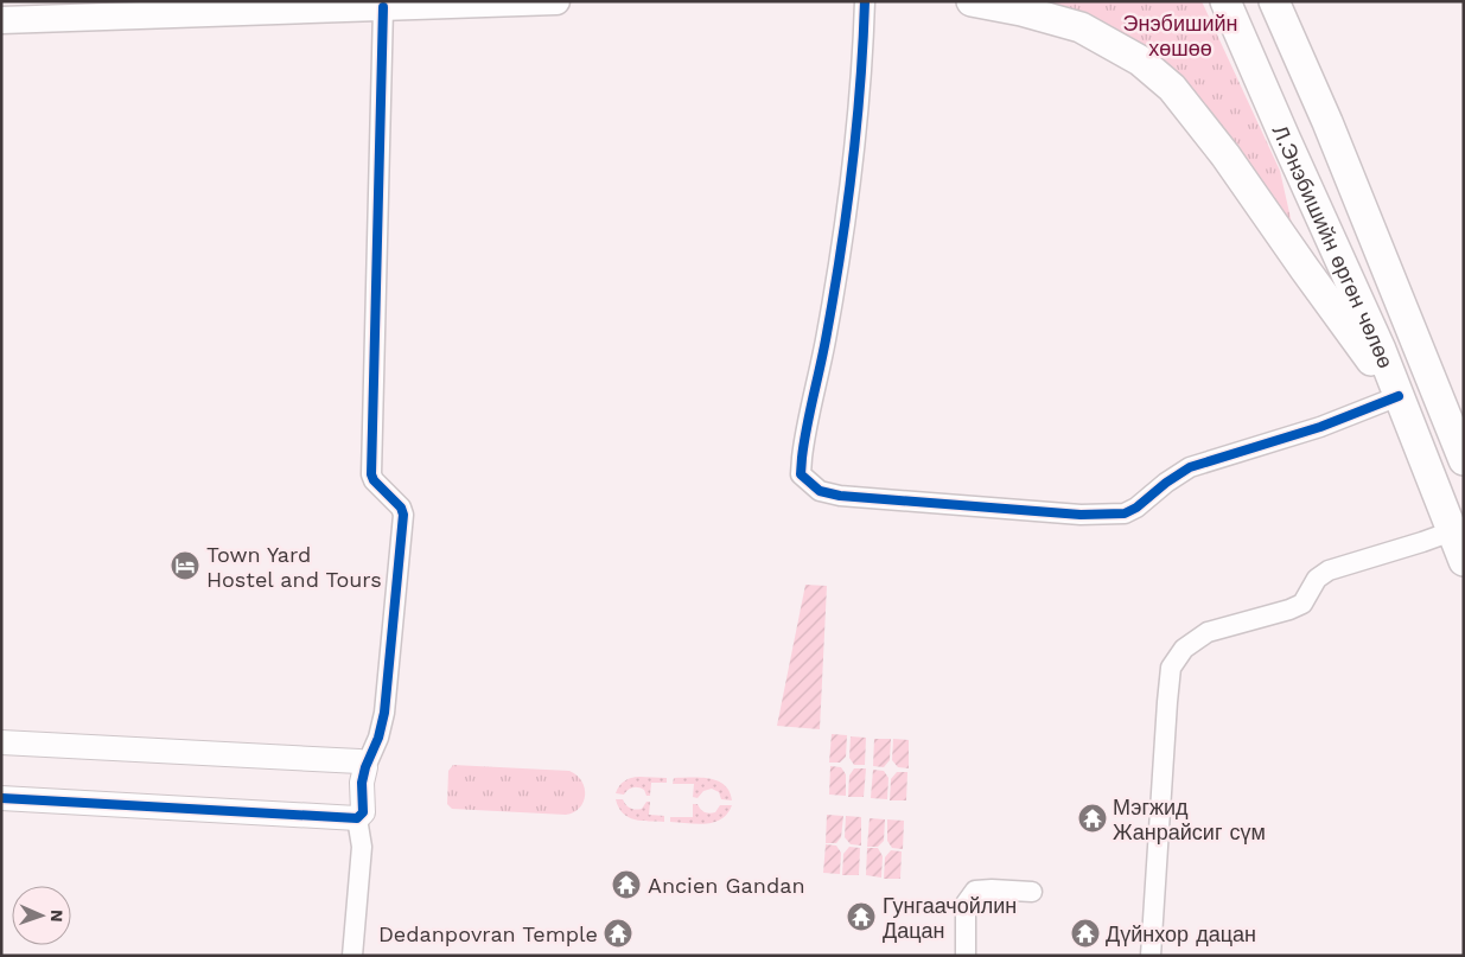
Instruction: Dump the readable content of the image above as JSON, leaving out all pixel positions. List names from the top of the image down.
{
  "streets": {
    "main road": ["Л.Энэбишийн өргөн чөлөө"]
  },
  "parks": ["Энэбишийн хөшөө"],
  "places": {
    "hotel": ["Town Yard Hostel and Tours"],
    "temple": [
      "Мэгжид Жанрайсиг сүм",
      "Ancien Gandan",
      "Гунгаачойлин Дацан",
      "Dedanpovran Temple",
      "Дүйнхор дацан"
    ]
  },
  "north": "right"
}
